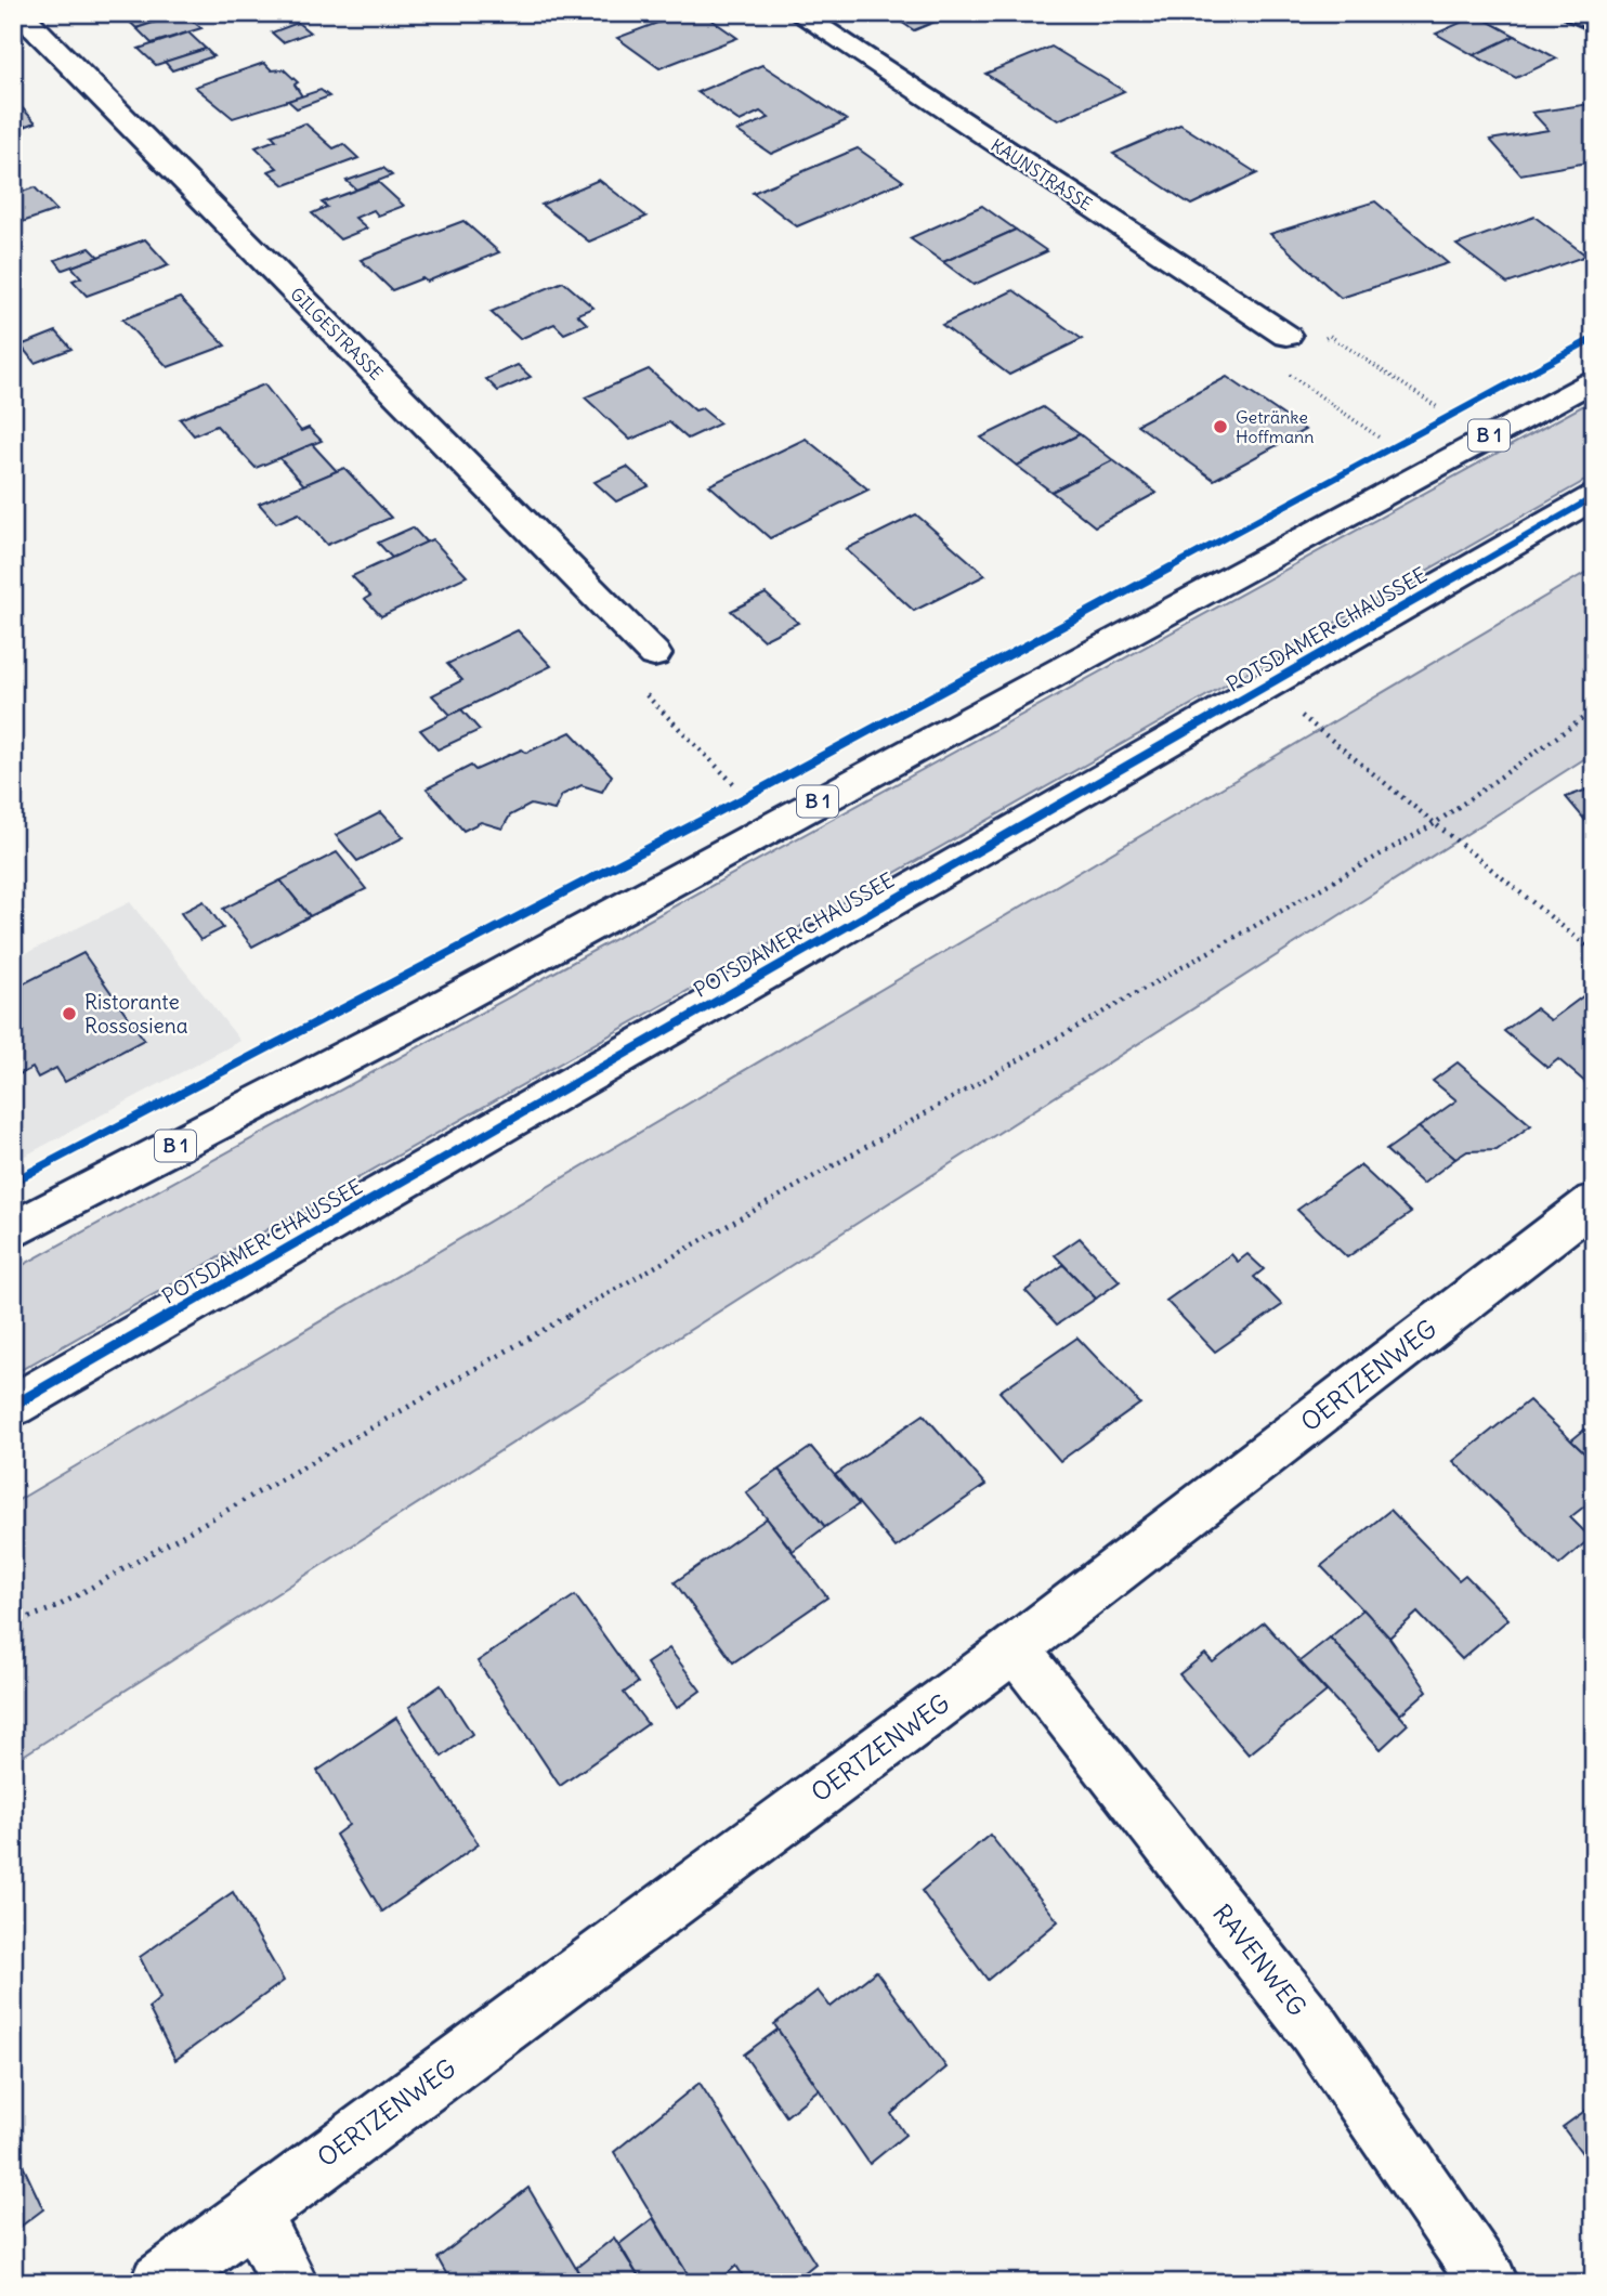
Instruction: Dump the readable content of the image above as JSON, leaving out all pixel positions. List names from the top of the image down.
{
  "streets": {
    "street": [
      "KAUNSTRASSE",
      "GILGESTRASSE",
      "B 1",
      "POTSDAMER CHAUSSEE",
      "OERTZENWEG",
      "RAVENWEG"
    ]
  },
  "crossings": [
    ["OERTZENWEG", "RAVENWEG"]
  ],
  "places": ["Getränke Hoffmann", "Ristorante Rossosiena"]
}
